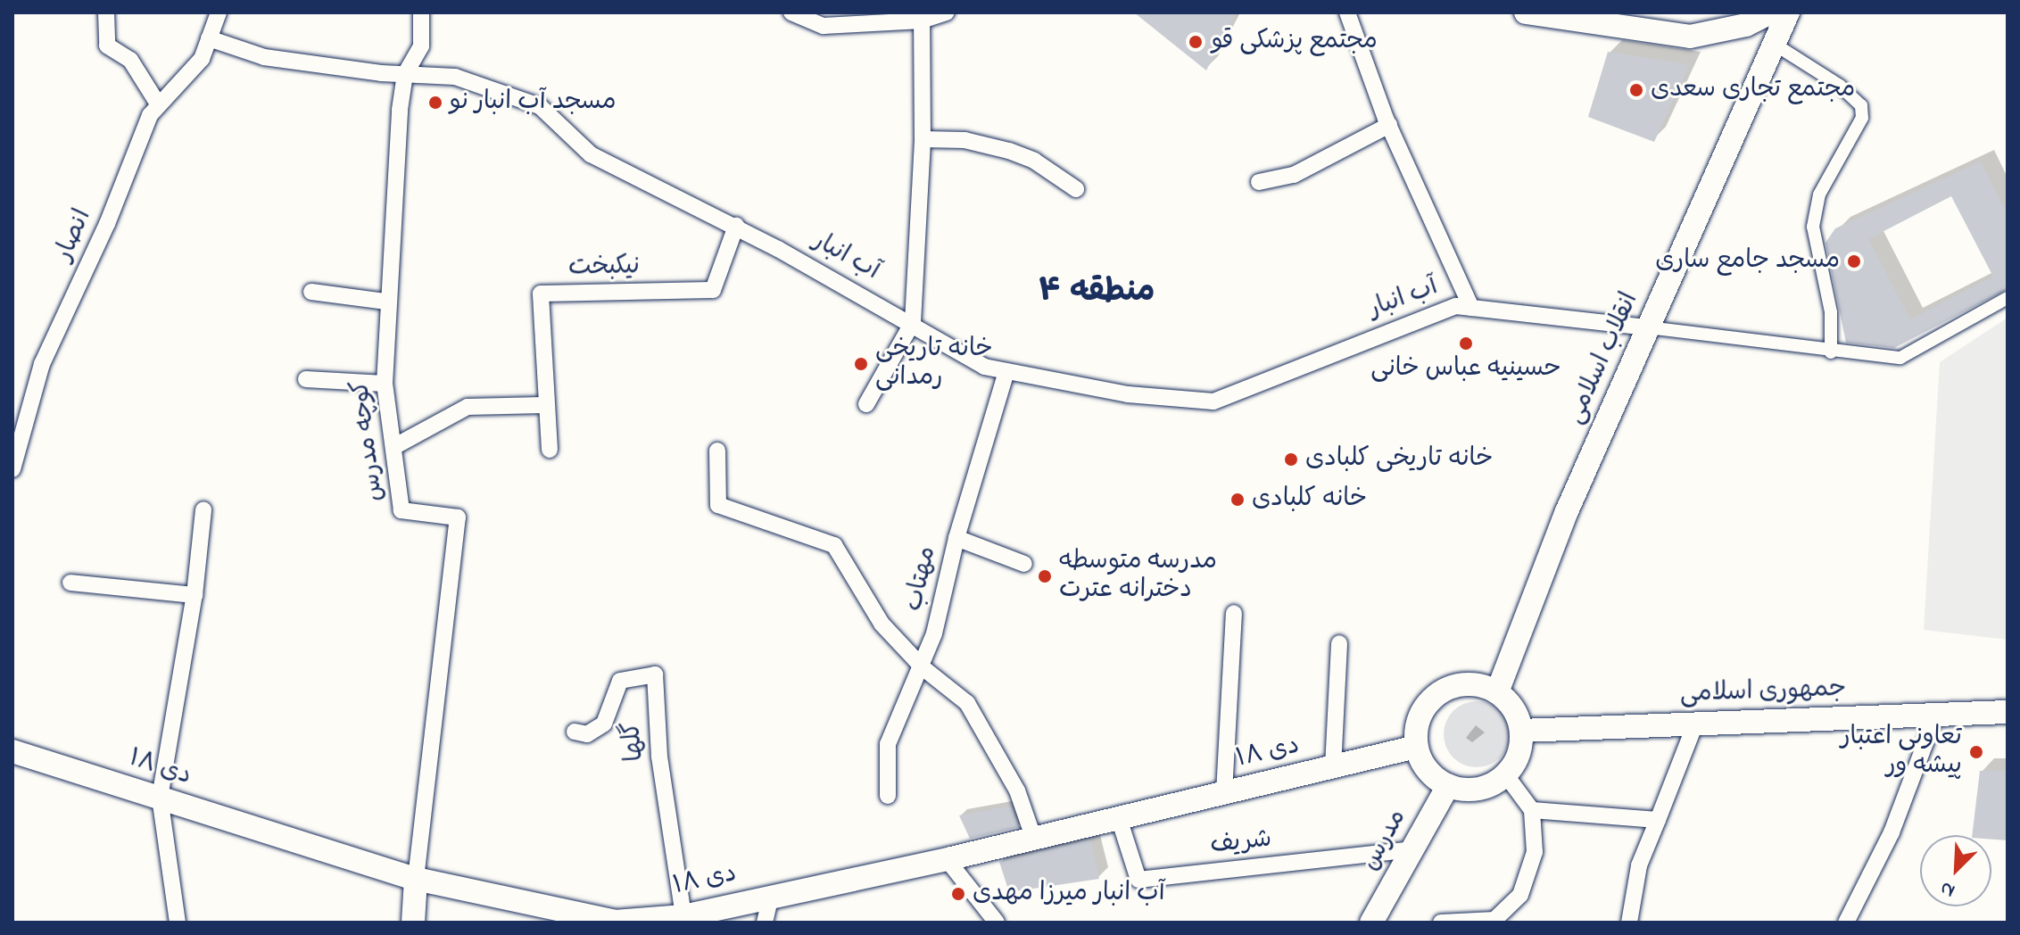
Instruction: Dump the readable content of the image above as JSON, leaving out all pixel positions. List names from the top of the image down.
{
  "streets": {
    "main road": [
      "انقلاب اسلامی",
      "جمهوری اسلامی",
      "۱۸ دی",
      "مدرس"
    ],
    "street": [
      "انصار",
      "آب انبار",
      "نیکبخت",
      "کوچه مدرس",
      "مهتاب",
      "گلها",
      "شریف"
    ]
  },
  "crossings": [
    ["انصار", "آب انبار"],
    ["آب انبار", "نیکبخت"],
    ["آب انبار", "انقلاب اسلامی"],
    ["آب انبار", "کوچه مدرس"],
    ["آب انبار", "مهتاب"],
    ["انقلاب اسلامی", "جمهوری اسلامی"],
    ["انقلاب اسلامی", "۱۸ دی"],
    ["انقلاب اسلامی", "مدرس"],
    ["کوچه مدرس", "۱۸ دی"],
    ["جمهوری اسلامی", "۱۸ دی"],
    ["جمهوری اسلامی", "مدرس"],
    ["گلها", "۱۸ دی"],
    ["۱۸ دی", "مدرس"],
    ["۱۸ دی", "شریف"],
    ["مدرس", "شریف"]
  ],
  "districts": ["منطقه ۴"],
  "places": [
    "مجتمع پزشکی قو",
    "مجتمع تجاری سعدی",
    "مسجد آب انبار نو",
    "مسجد جامع ساری",
    "حسینیه عباس خانی",
    "خانه تاریخی رمدانی",
    "خانه تاریخی کلبادی",
    "خانه کلبادی",
    "مدرسه متوسطه دخترانه عترت",
    "تعاونی اعتبار پیشه ور",
    "آب انبار میرزا مهدی"
  ],
  "north": "bottom left"
}
